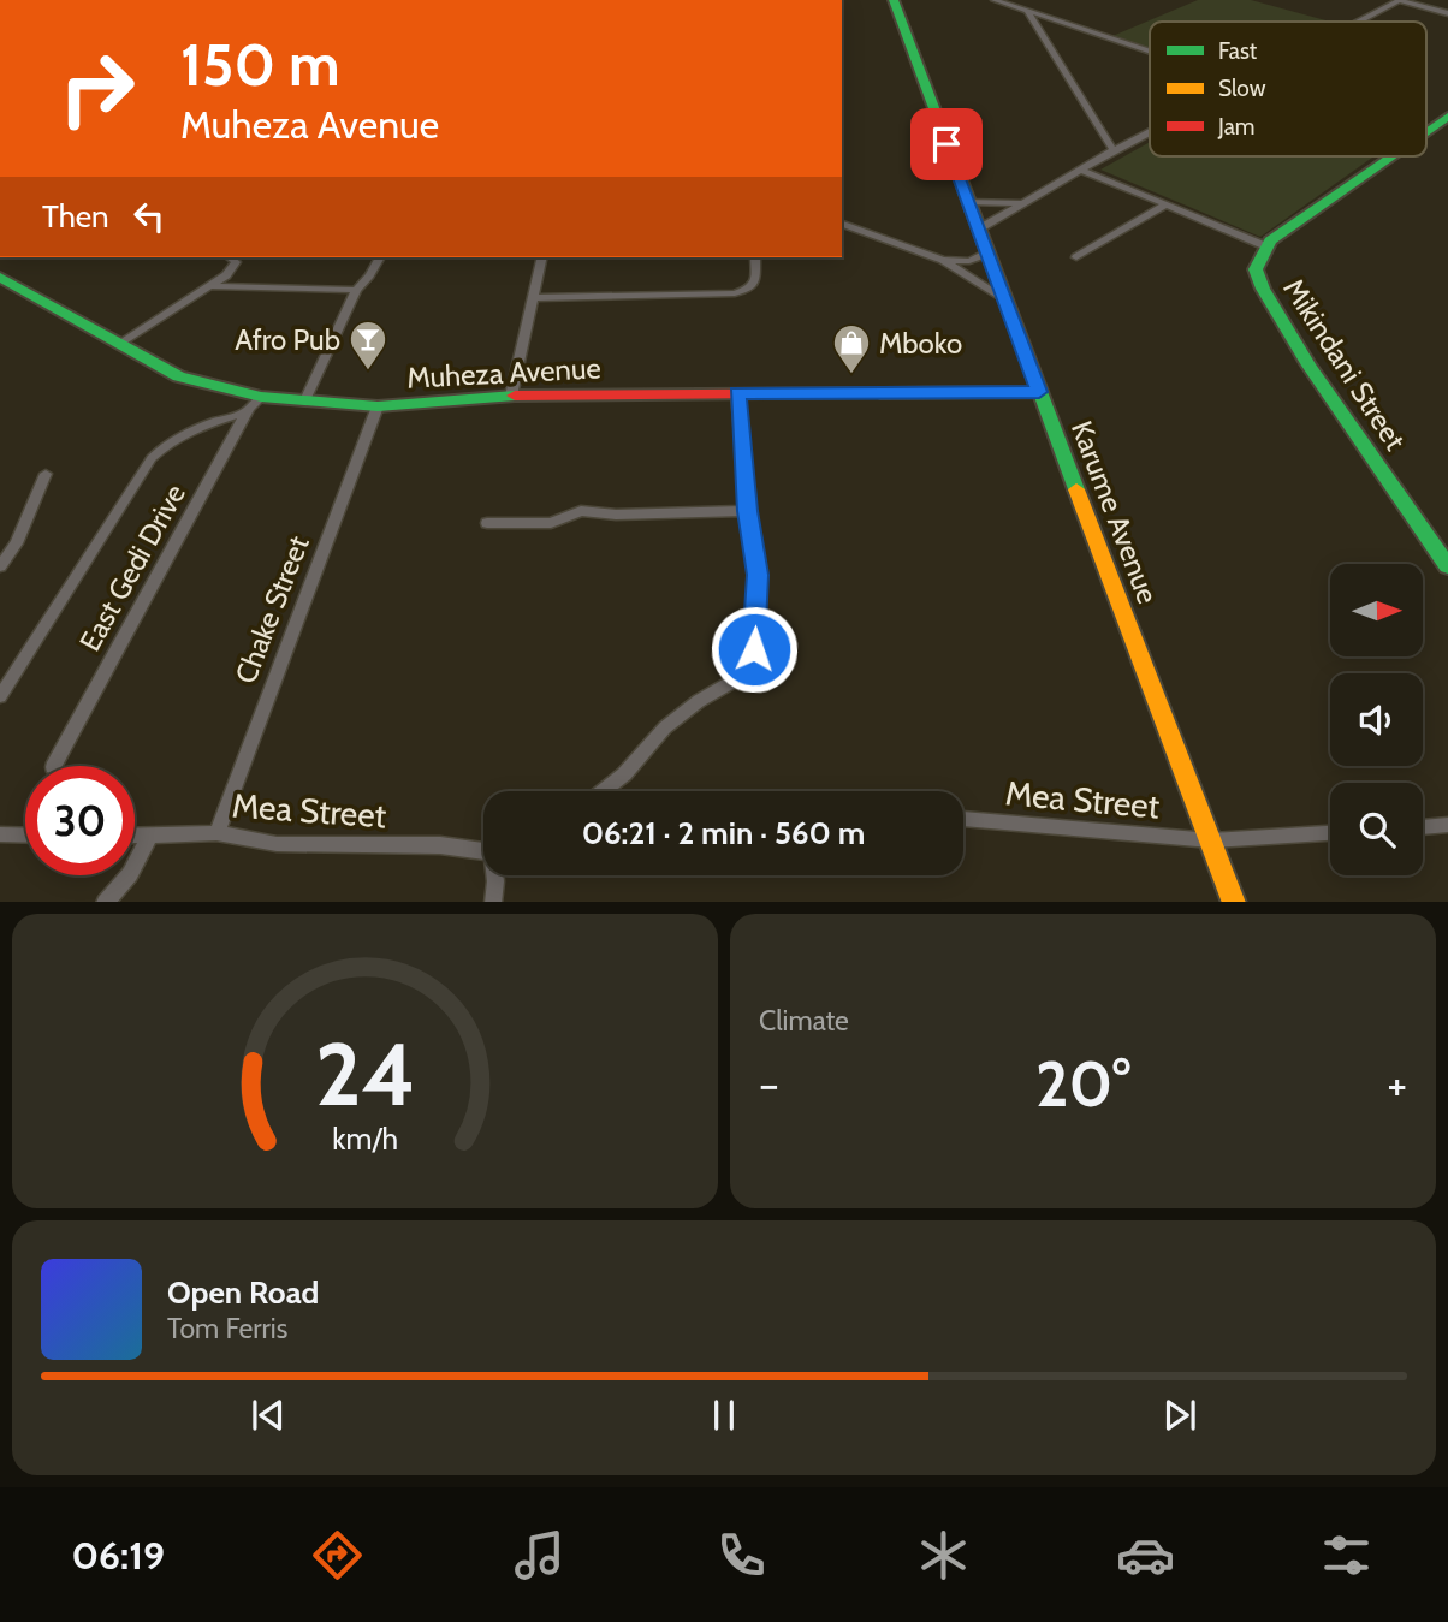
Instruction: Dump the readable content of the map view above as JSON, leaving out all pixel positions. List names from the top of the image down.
{
  "streets": {
    "street": [
      "Mikindani Street",
      "Muheza Avenue",
      "Karume Avenue",
      "East Gedi Drive",
      "Chake Street",
      "Mea Street"
    ]
  },
  "crossings": [
    ["Muheza Avenue", "Karume Avenue"],
    ["Muheza Avenue", "East Gedi Drive"],
    ["Muheza Avenue", "Chake Street"],
    ["Karume Avenue", "Mea Street"],
    ["Chake Street", "Mea Street"]
  ],
  "places": {
    "bar": ["Afro Pub"],
    "shop": ["Mboko"]
  },
  "legend": ["Fast", "Slow", "Jam"],
  "north": "right",
  "page": {
    "turn": ["150 m", "Muheza Avenue"],
    "then": "Then",
    "limit": "30",
    "trip": "06:21 · 2 min · 560 m",
    "tile": "Climate",
    "heat": ["−", "20°", "+"],
    "song": ["Open Road", "Tom Ferris"],
    "tabs": "06:19",
    "gauge": ["24", "km/h"]
  }
}
